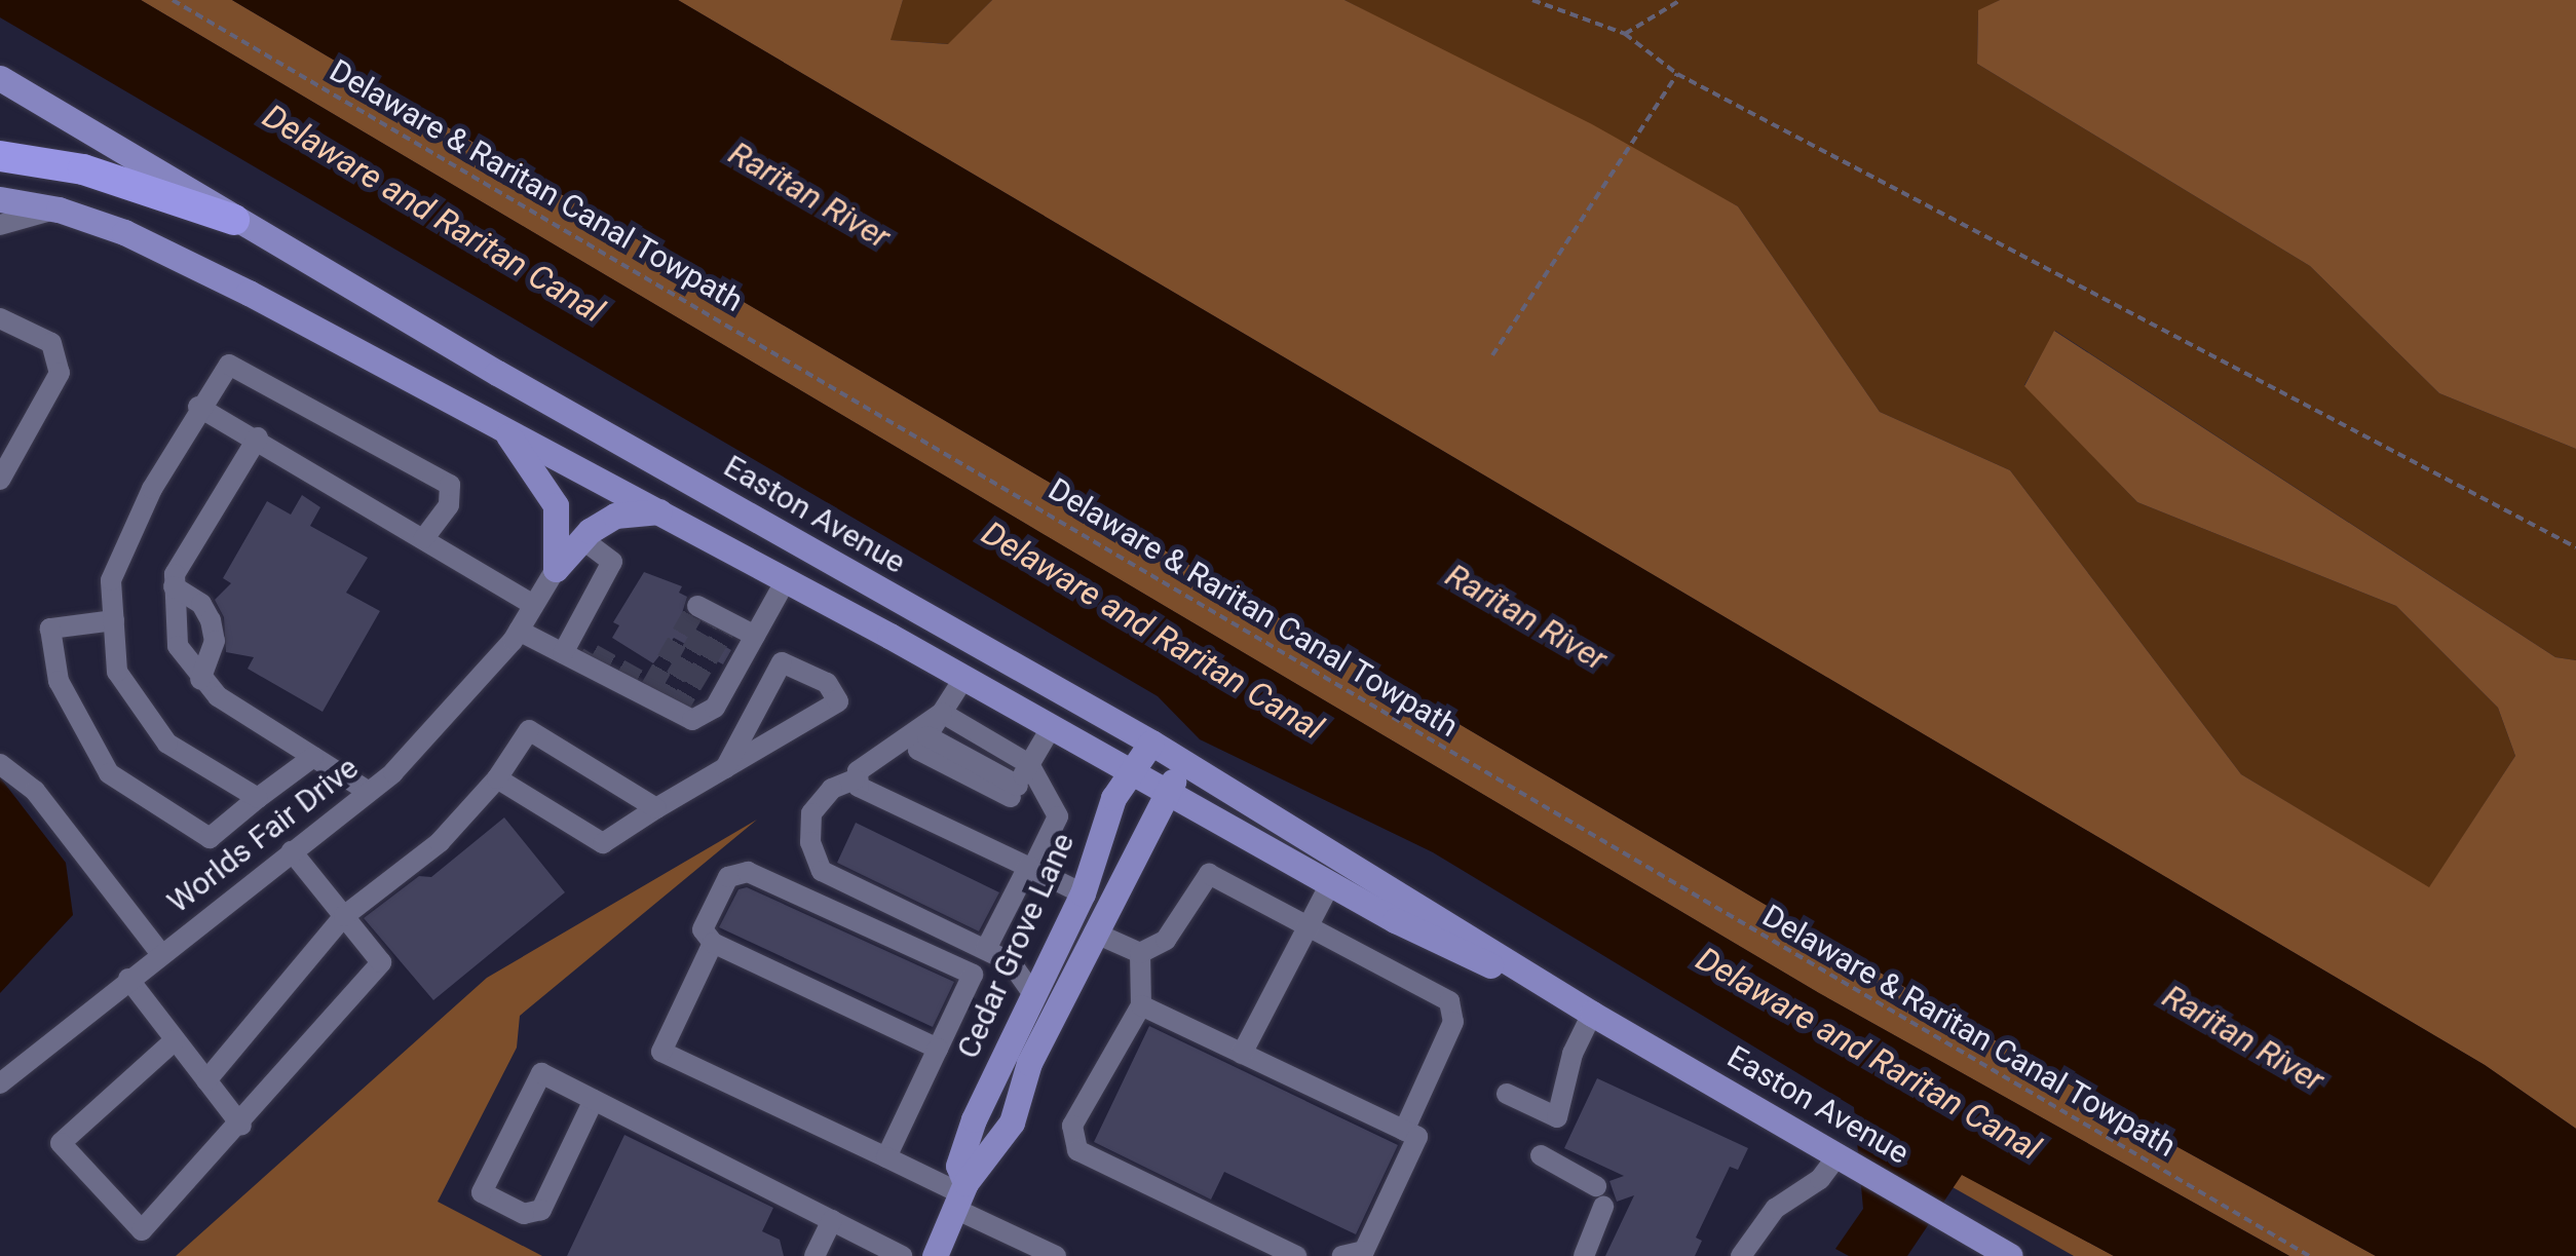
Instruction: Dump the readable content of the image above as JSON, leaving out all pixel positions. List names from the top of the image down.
{
  "streets": {
    "main road": ["Easton Avenue", "Cedar Grove Lane"],
    "street": ["Worlds Fair Drive"],
    "path": ["Delaware & Raritan Canal Towpath"]
  },
  "crossings": [
    ["Easton Avenue", "Cedar Grove Lane"]
  ],
  "water": ["Raritan River", "Delaware and Raritan Canal"]
}
